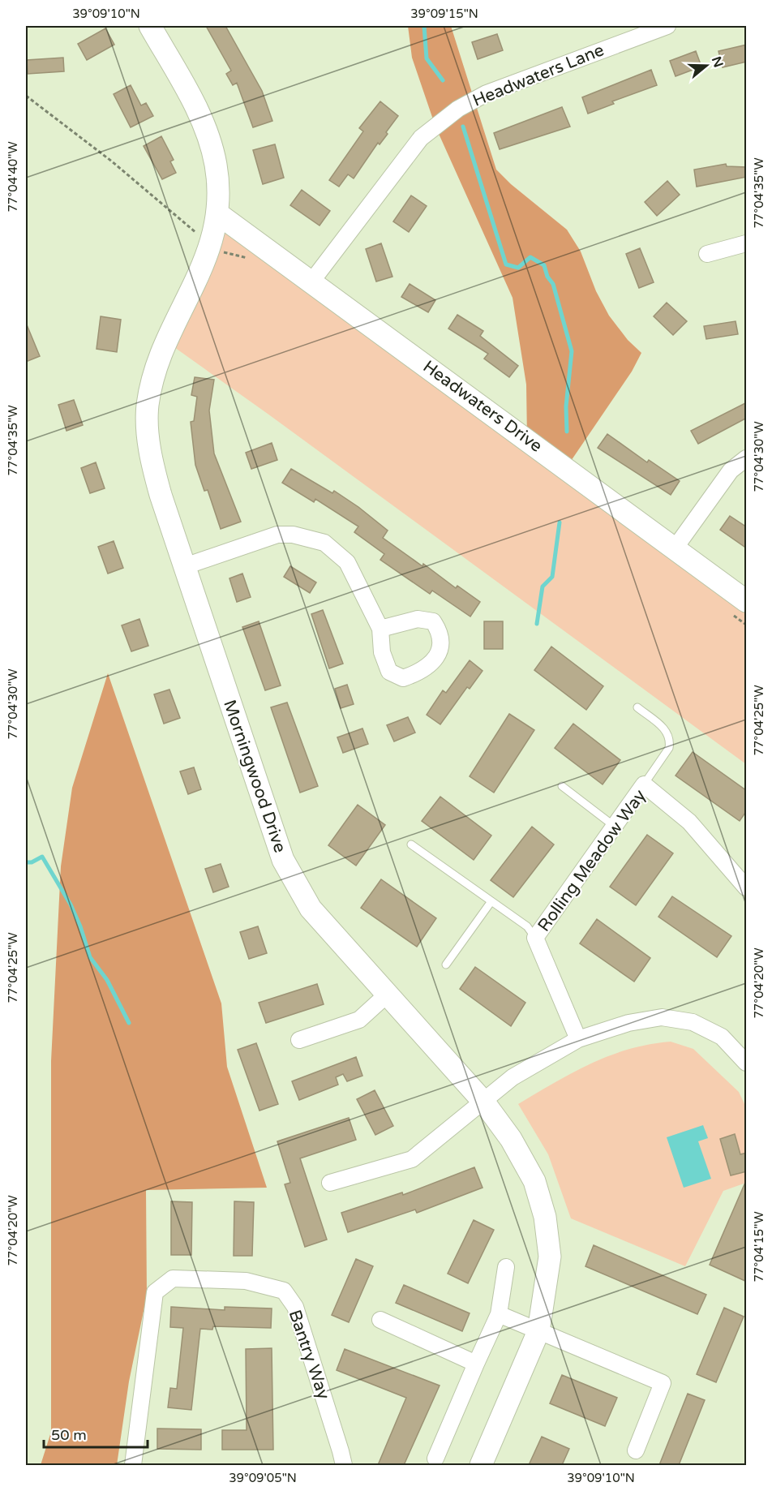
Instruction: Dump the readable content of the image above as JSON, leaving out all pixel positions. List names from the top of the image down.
{
  "streets": {
    "street": [
      "Headwaters Lane",
      "Headwaters Drive",
      "Morningwood Drive",
      "Rolling Meadow Way",
      "Bantry Way"
    ]
  },
  "crossings": [
    ["Headwaters Lane", "Headwaters Drive"],
    ["Headwaters Drive", "Morningwood Drive"]
  ],
  "scale_bar": "50 m",
  "north": "right",
  "coordinates": [
    "39°09'10\"N",
    "39°09'15\"N",
    "77°04'40\"W",
    "77°04'35\"W",
    "77°04'30\"W",
    "77°04'25\"W",
    "77°04'20\"W",
    "77°04'15\"W",
    "39°09'05\"N"
  ]
}
